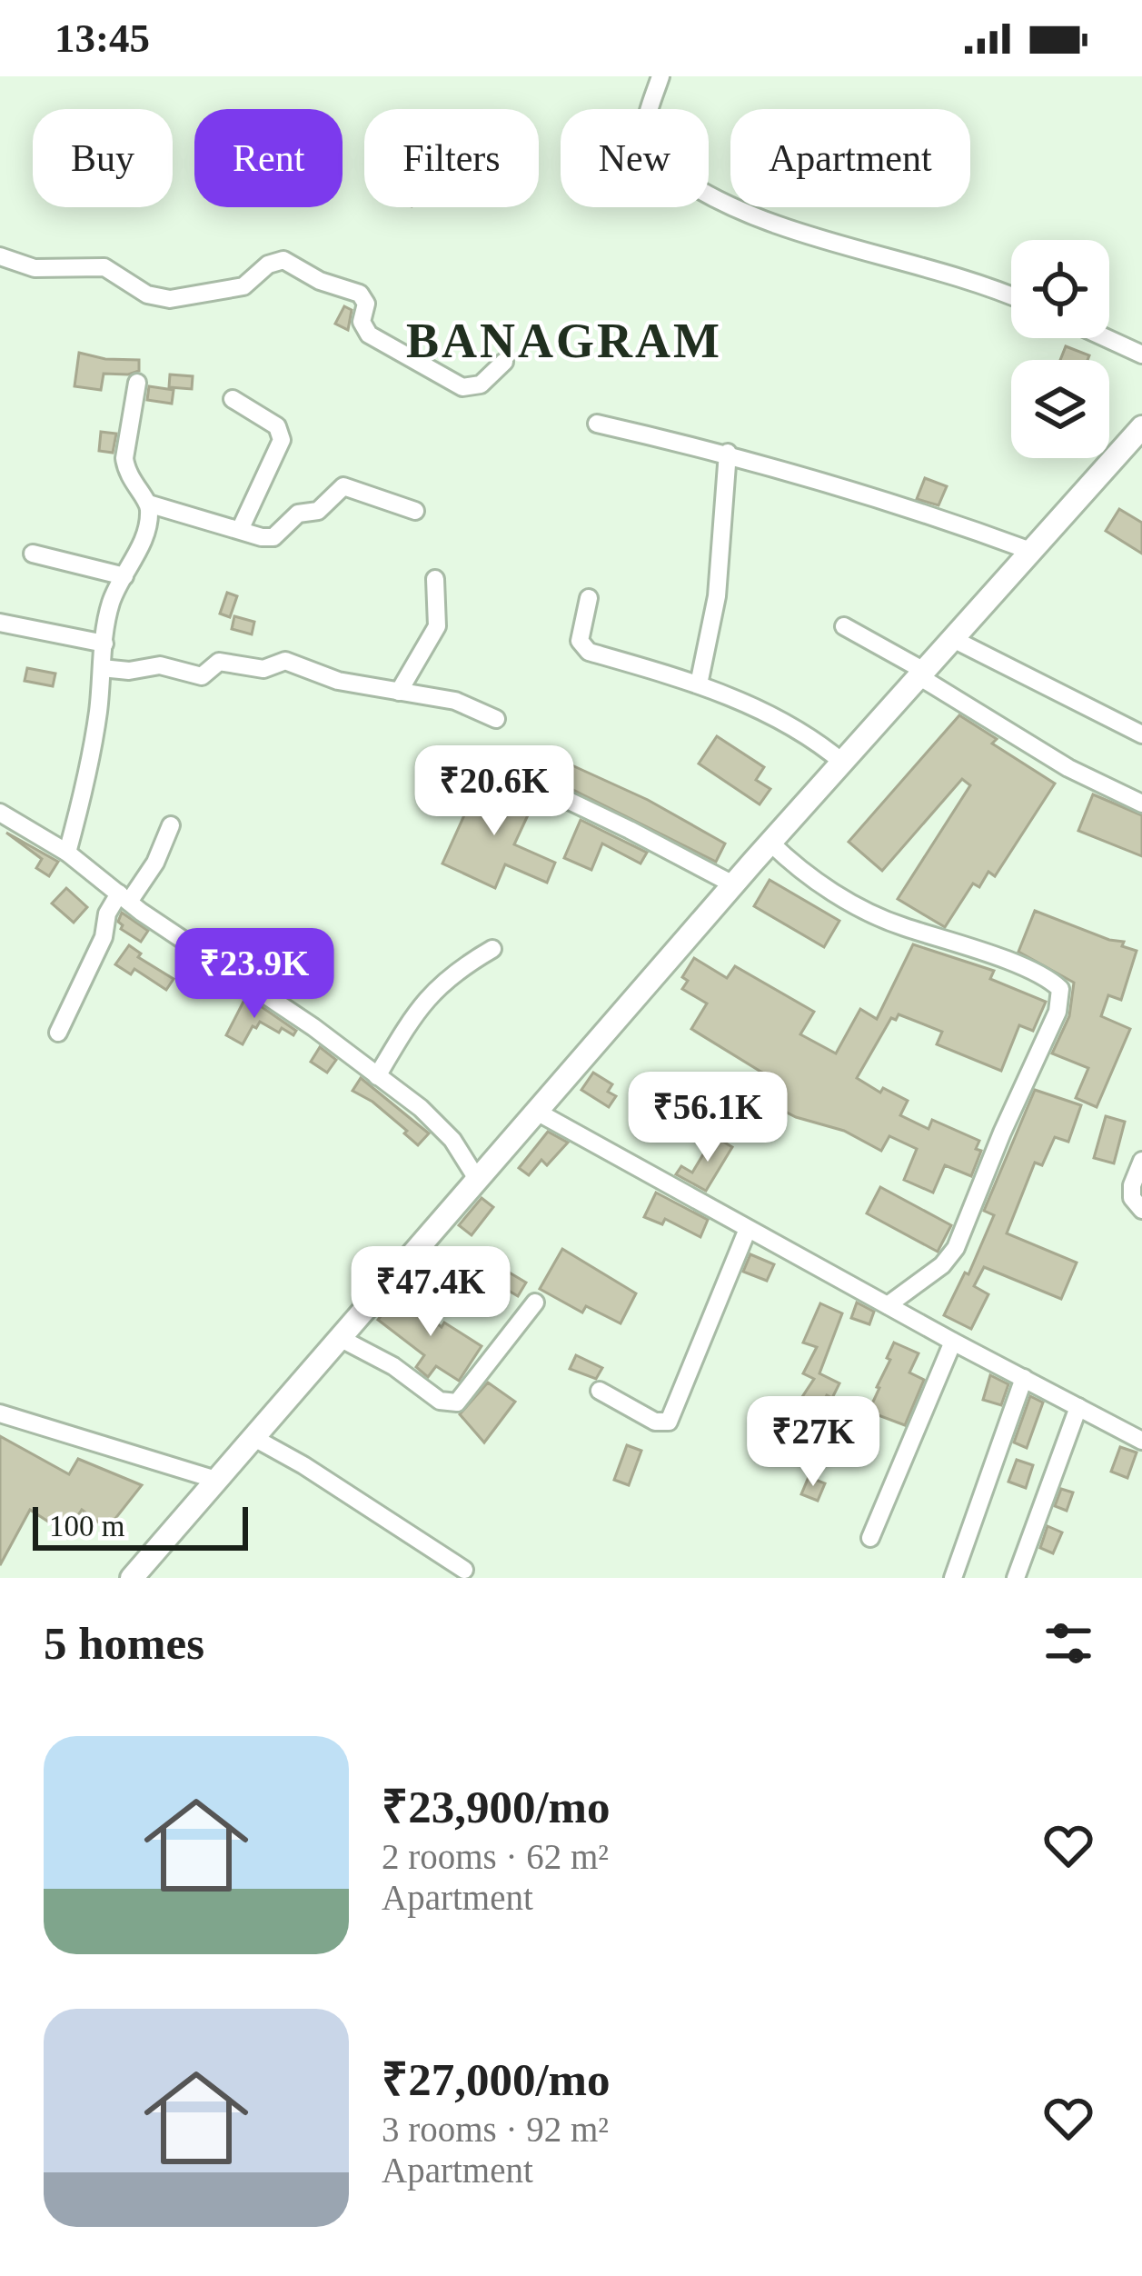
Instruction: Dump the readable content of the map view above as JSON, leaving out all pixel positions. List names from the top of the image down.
{
  "districts": ["BANAGRAM"],
  "scale_bar": "100 m",
  "page": {
    "status": "13:45",
    "chip": [
      "Buy",
      "Rent",
      "Filters",
      "New",
      "Apartment"
    ],
    "price": [
      "₹20.6K",
      "₹23.9K",
      "₹56.1K",
      "₹47.4K",
      "₹27K"
    ],
    "scale": "100 m",
    "heading": "5 homes",
    "list": [
      {
        "name": "₹23,900/mo",
        "note": "2 rooms · 62 m² · Apartment"
      },
      {
        "name": "₹27,000/mo",
        "note": "3 rooms · 92 m² · Apartment"
      }
    ]
  }
}
